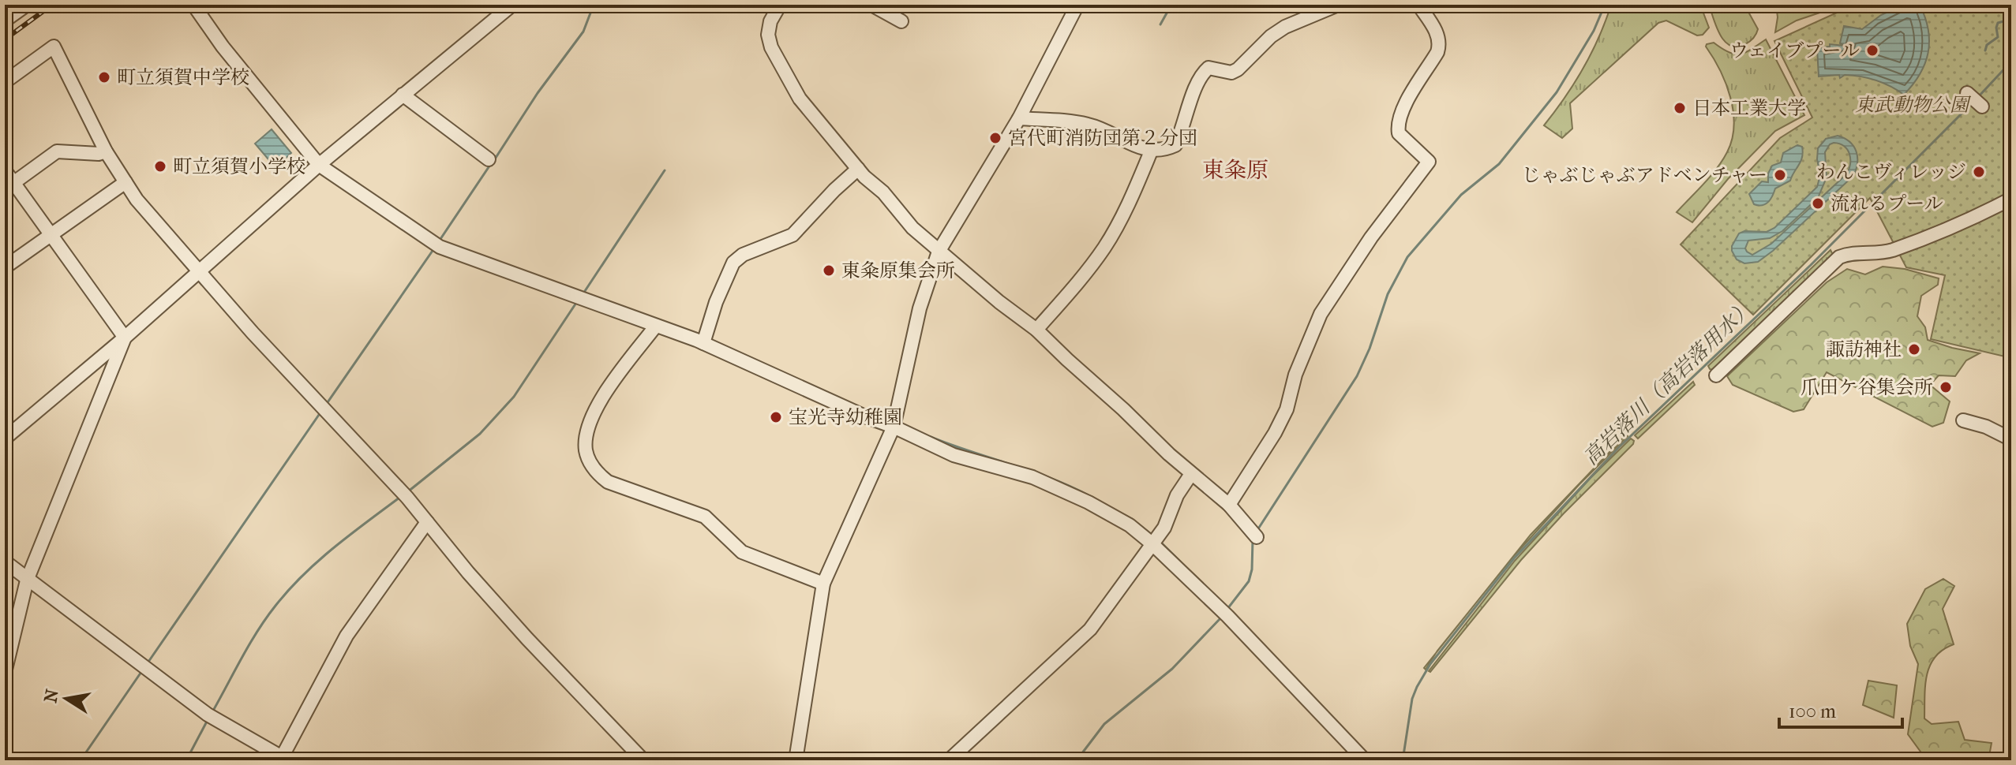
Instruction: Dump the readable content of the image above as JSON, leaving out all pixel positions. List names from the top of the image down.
{
  "districts": ["東粂原"],
  "water": ["高岩落川（高岩落用水）"],
  "parks": ["東武動物公園"],
  "places": [
    "ウェイブプール",
    "町立須賀中学校",
    "日本工業大学",
    "宮代町消防団第２分団",
    "町立須賀小学校",
    "わんこヴィレッジ",
    "じゃぶじゃぶアドベンチャー",
    "流れるプール",
    "東粂原集会所",
    "諏訪神社",
    "爪田ケ谷集会所",
    "宝光寺幼稚園"
  ],
  "scale_bar": "100 m",
  "north": "left"
}
